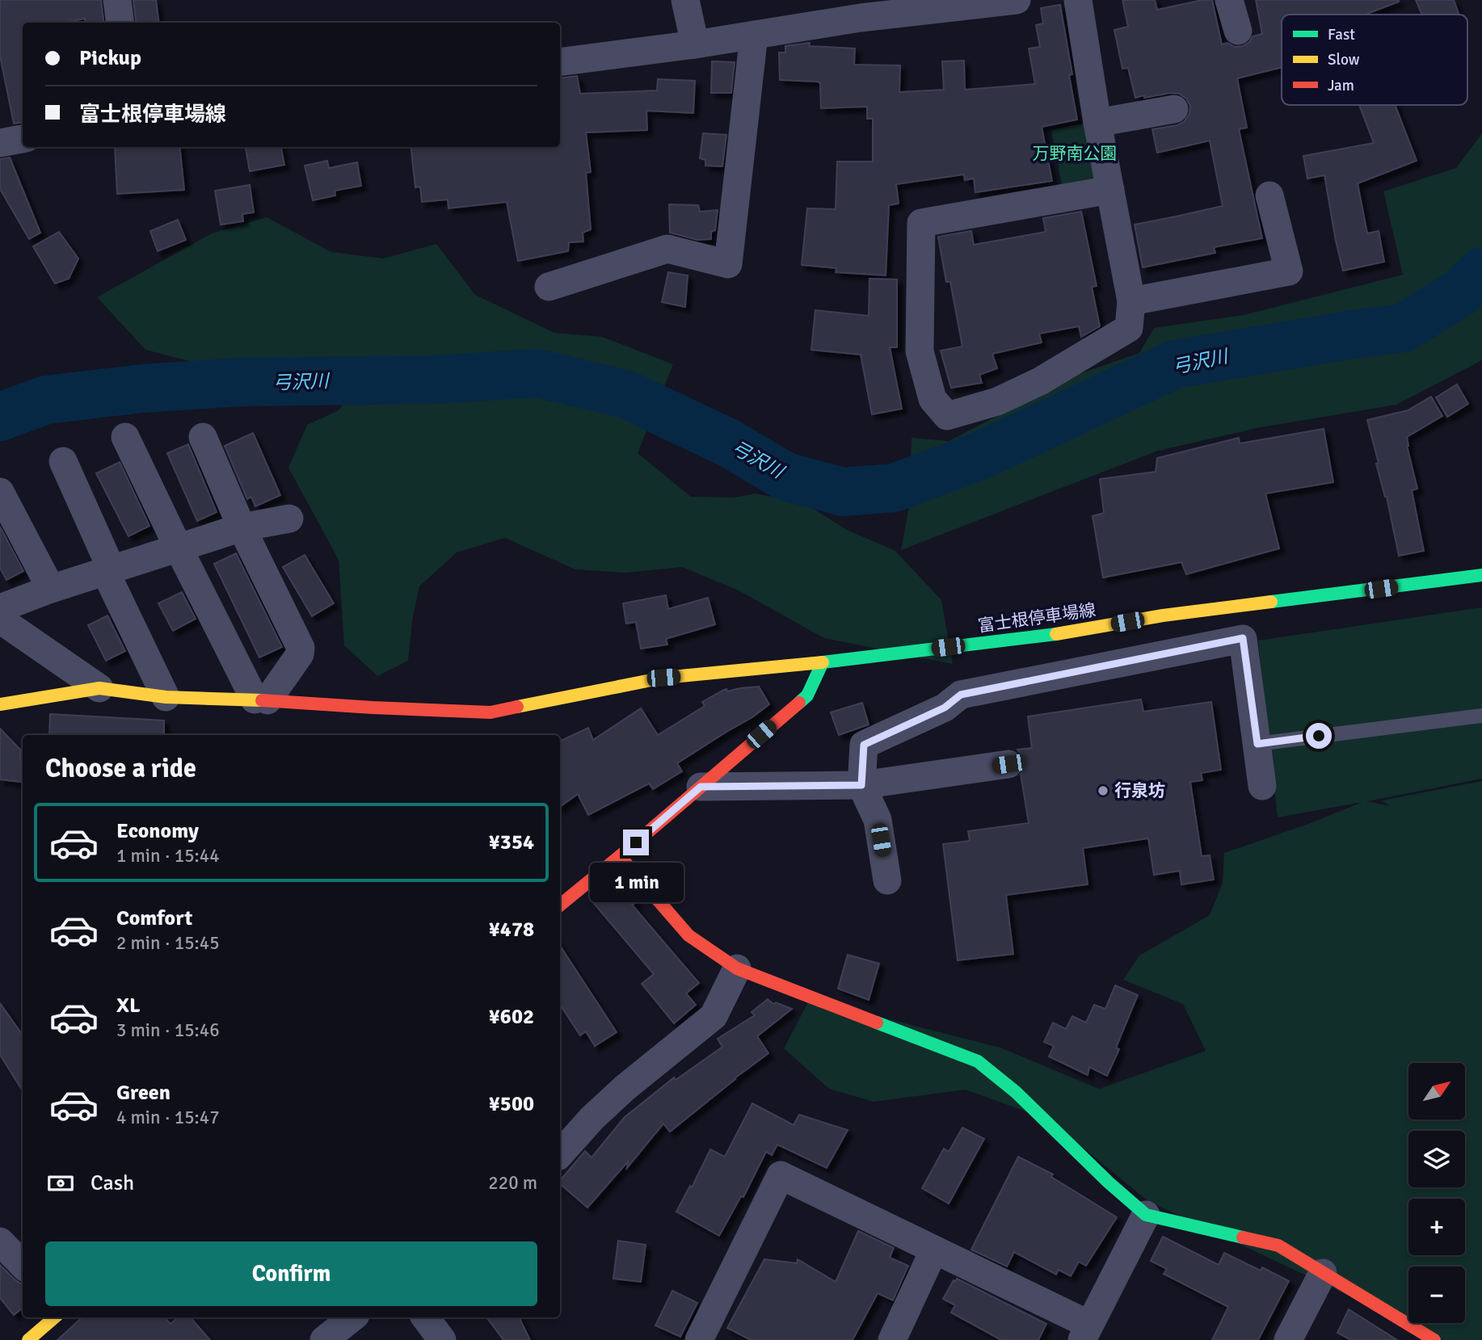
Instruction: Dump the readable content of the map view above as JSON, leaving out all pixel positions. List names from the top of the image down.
{
  "streets": {
    "street": ["富士根停車場線"]
  },
  "water": ["弓沢川"],
  "parks": ["万野南公園"],
  "places": ["行泉坊"],
  "legend": ["Fast", "Slow", "Jam"],
  "north": "top right",
  "page": {
    "banner": ["Pickup", "富士根停車場線"],
    "heading": "Choose a ride",
    "list": [
      {
        "name": "Economy",
        "note": "1 min · 15:44",
        "value": "¥354"
      },
      {
        "name": "Comfort",
        "note": "2 min · 15:45",
        "value": "¥478"
      },
      {
        "name": "XL",
        "note": "3 min · 15:46",
        "value": "¥602"
      },
      {
        "name": "Green",
        "note": "4 min · 15:47",
        "value": "¥500"
      }
    ],
    "bubble": "1 min",
    "map_buttons": ["+", "−"],
    "pay": ["Cash", "220 m"],
    "buttons": "Confirm"
  }
}
